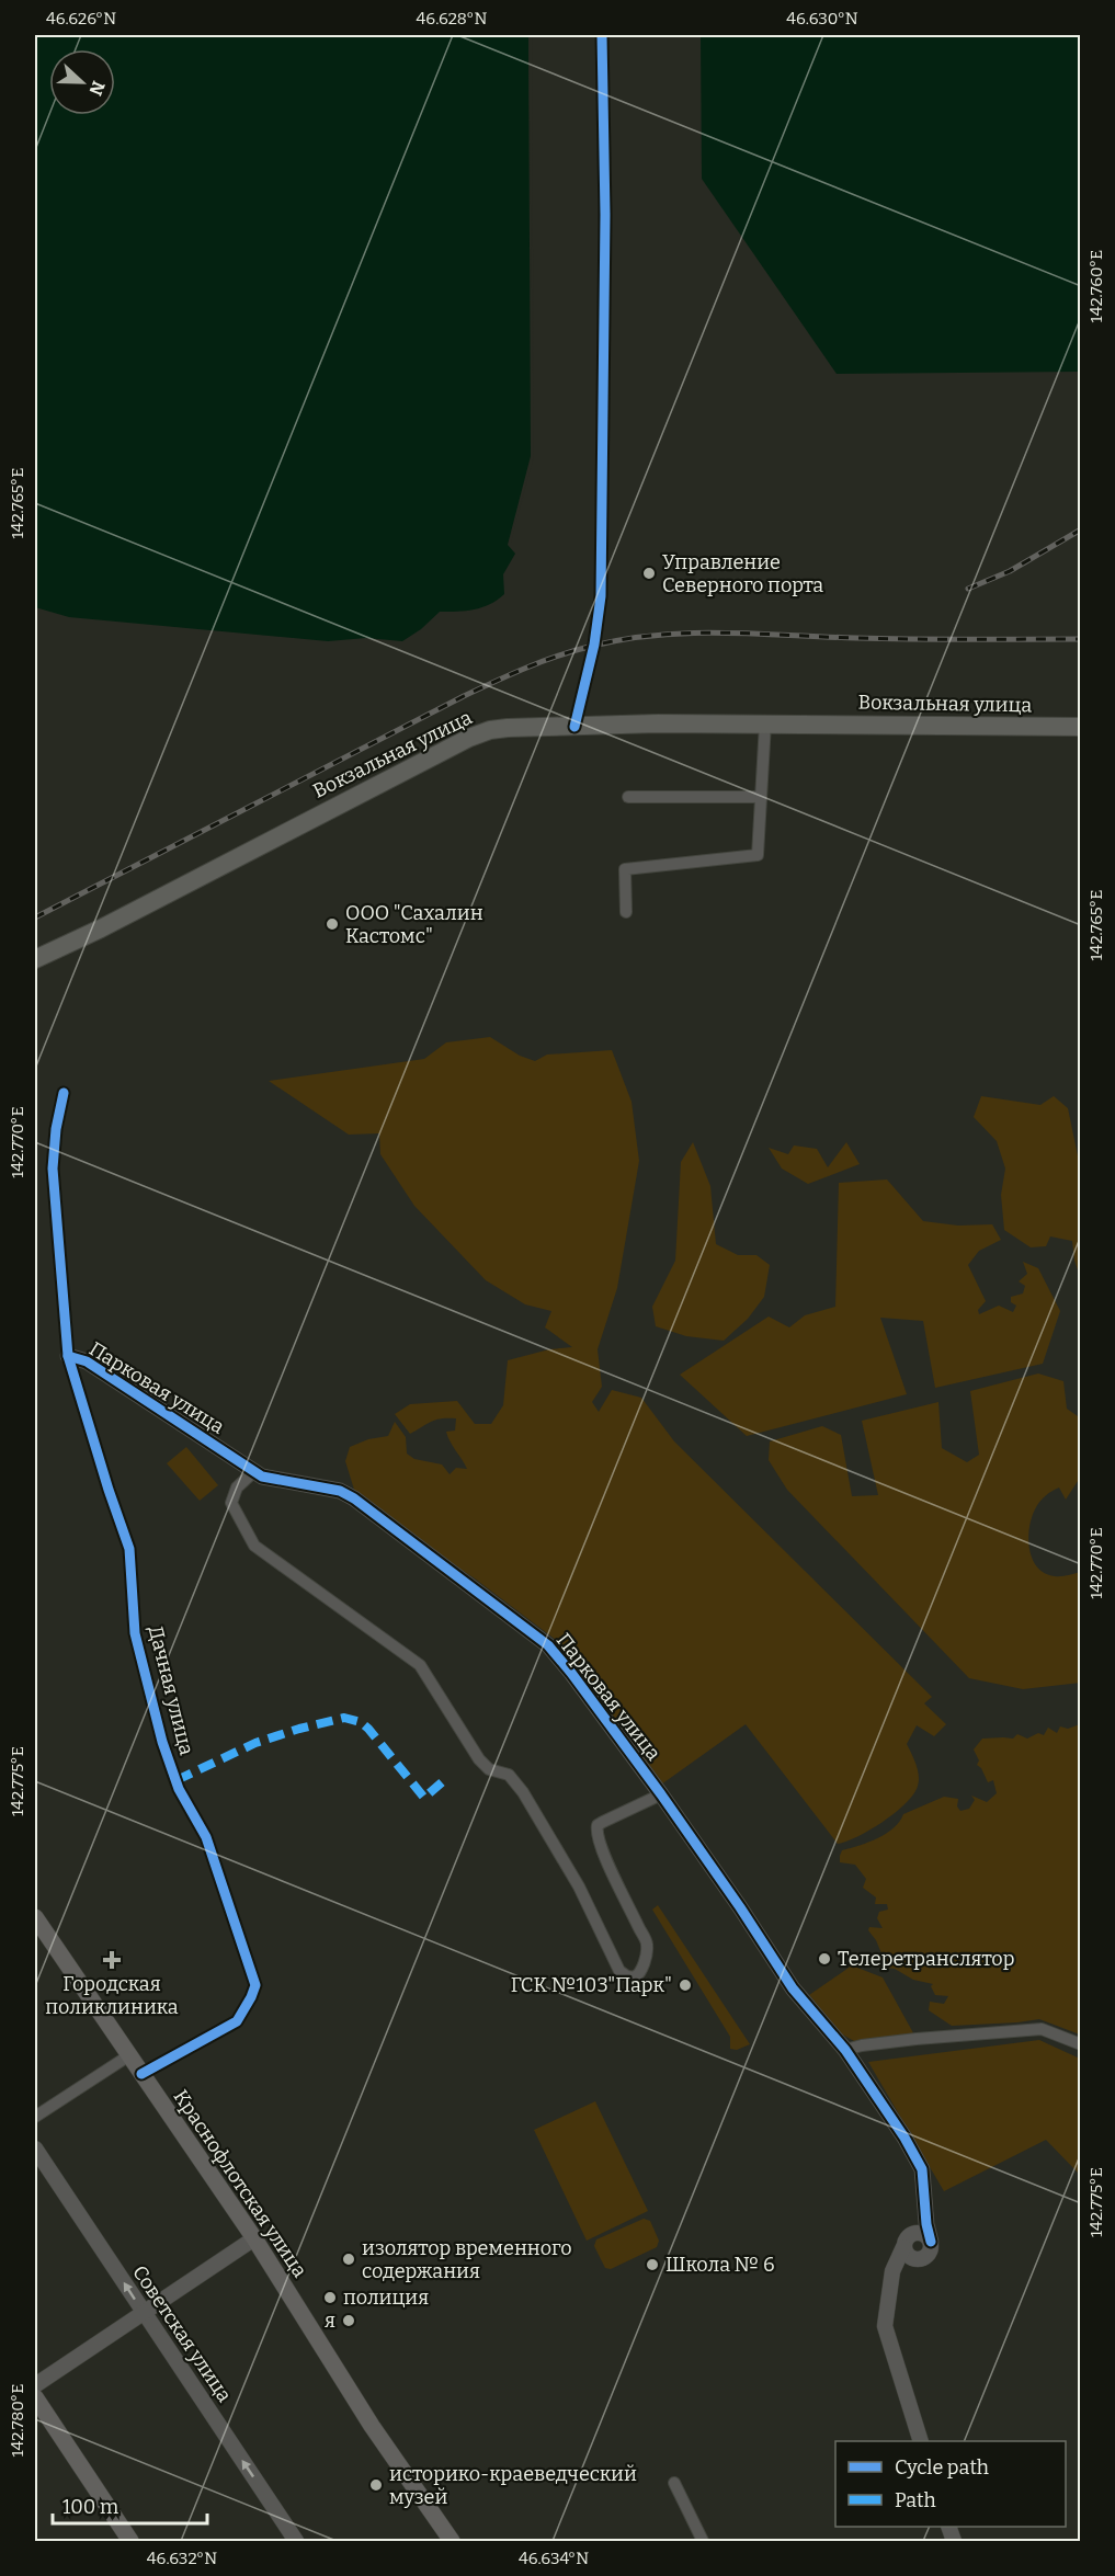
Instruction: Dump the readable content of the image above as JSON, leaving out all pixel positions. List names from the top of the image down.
{
  "streets": {
    "main road": ["Вокзальная улица", "Краснофлотская улица"],
    "street": ["Парковая улица", "Дачная улица", "Советская улица"]
  },
  "crossings": [
    ["Парковая улица", "Дачная улица"],
    ["Дачная улица", "Краснофлотская улица"]
  ],
  "one_way": ["Советская улица"],
  "places": {
    "other": [
      "Управление Северного порта",
      "ООО \"Сахалин Кастомс\"",
      "Телеретранслятор",
      "ГСК №103\"Парк\"",
      "изолятор временного содержания",
      "Школа № 6",
      "полиция",
      "я",
      "историко-краеведческий музей"
    ],
    "health": ["Городская поликлиника"]
  },
  "legend": ["Cycle path", "Path"],
  "scale_bar": "100 m",
  "north": "right",
  "coordinates": [
    "46.626°N",
    "46.628°N",
    "46.630°N",
    "142.760°E",
    "142.765°E",
    "142.770°E",
    "142.775°E",
    "142.780°E",
    "46.632°N",
    "46.634°N"
  ]
}
